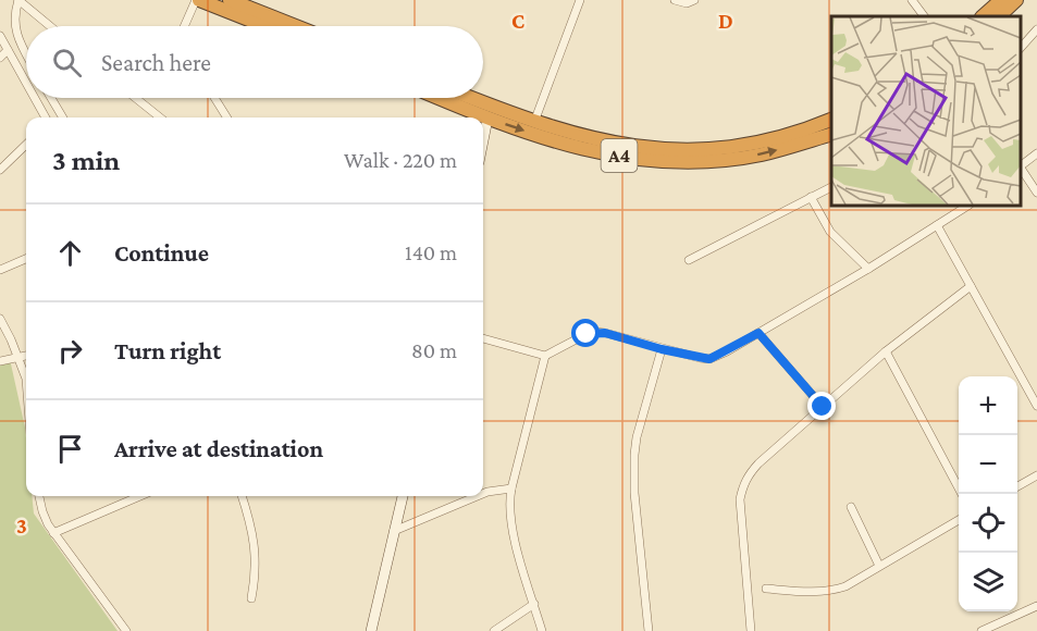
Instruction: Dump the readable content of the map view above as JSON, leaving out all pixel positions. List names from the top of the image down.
{
  "streets": {
    "highway": ["A4"]
  },
  "page": {
    "search": "Search here",
    "heading": ["3 min", "Walk · 220 m"],
    "list": [
      ["Continue", "140 m"],
      ["Turn right", "80 m"],
      "Arrive at destination"
    ],
    "map_buttons": ["+", "−"]
  },
  "grid": {
    "columns": ["C", "D"],
    "rows": ["3"]
  }
}
